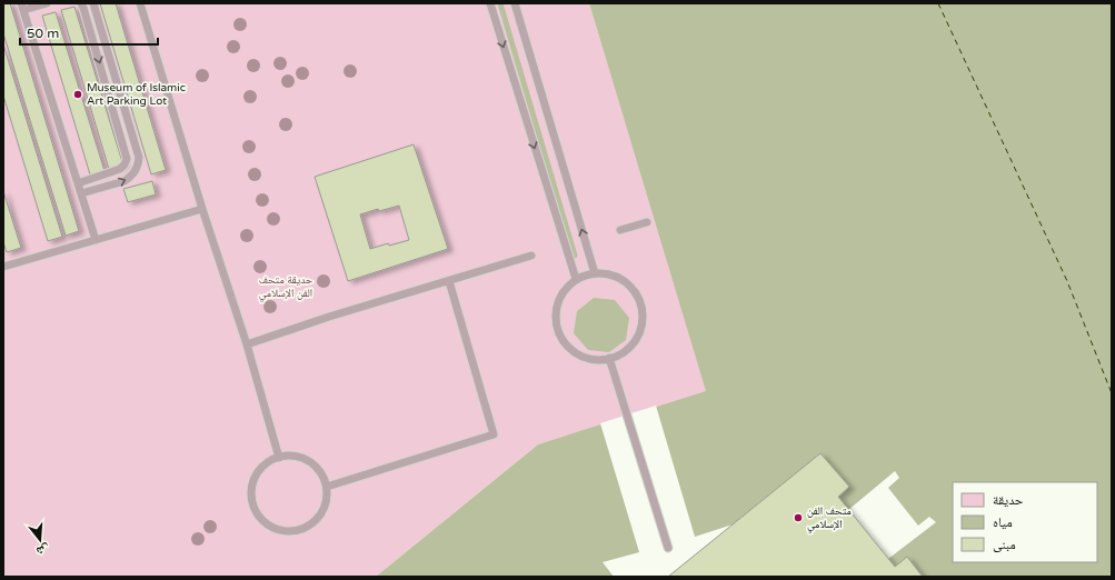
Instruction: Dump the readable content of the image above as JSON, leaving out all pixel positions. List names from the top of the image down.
{
  "parks": ["حديقة متحف الفن الإسلامي"],
  "places": ["Museum of Islamic Art Parking Lot", "متحف الفن الإسلامي"],
  "legend": ["حديقة", "مياه", "مبنى"],
  "scale_bar": "50 m",
  "north": "bottom"
}
